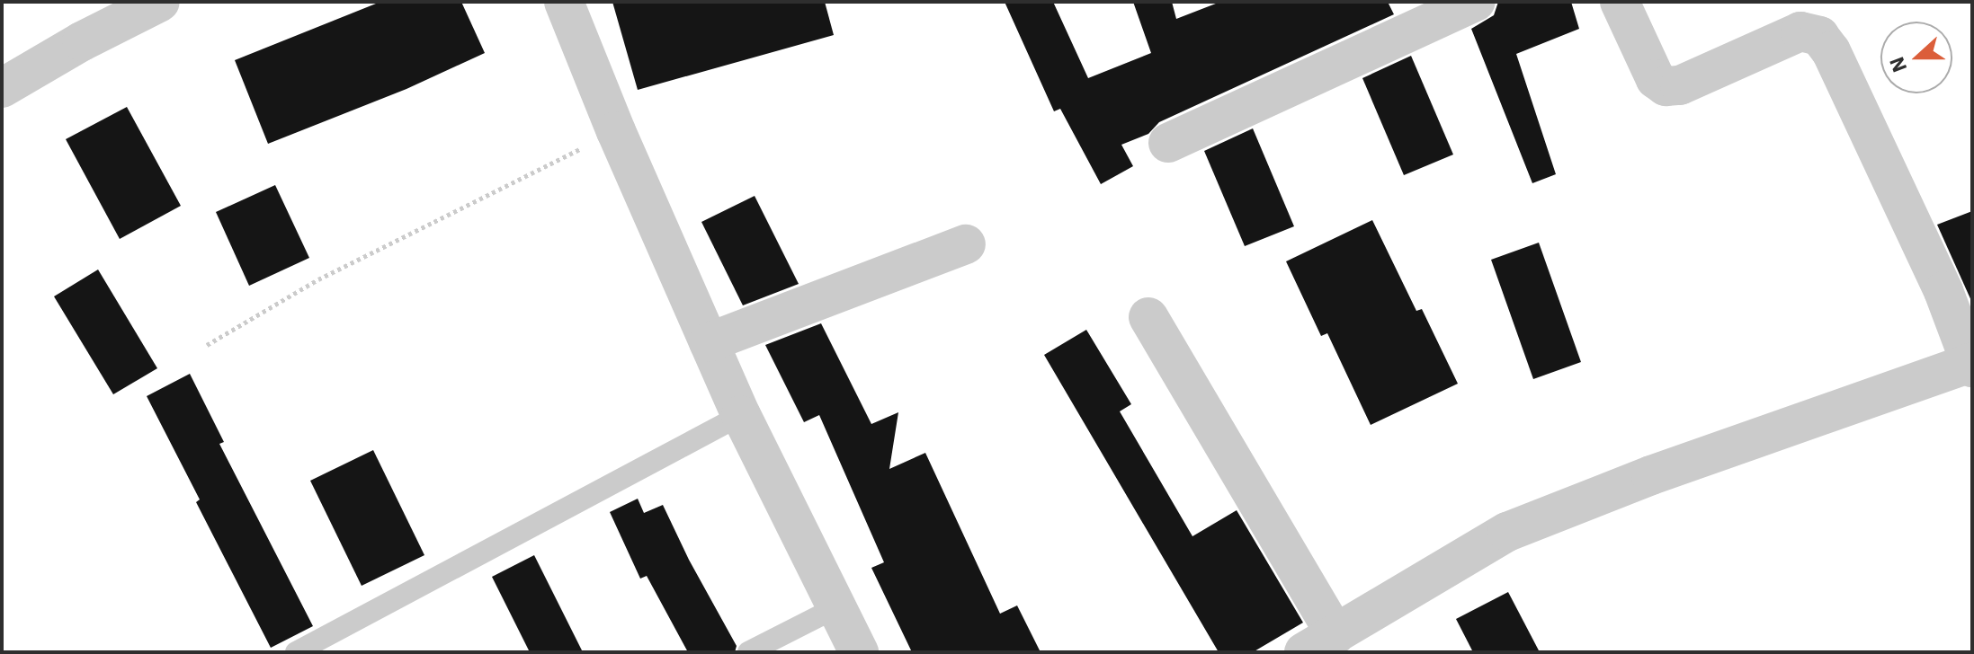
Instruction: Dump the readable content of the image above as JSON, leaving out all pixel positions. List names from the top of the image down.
{
  "north": "left"
}
